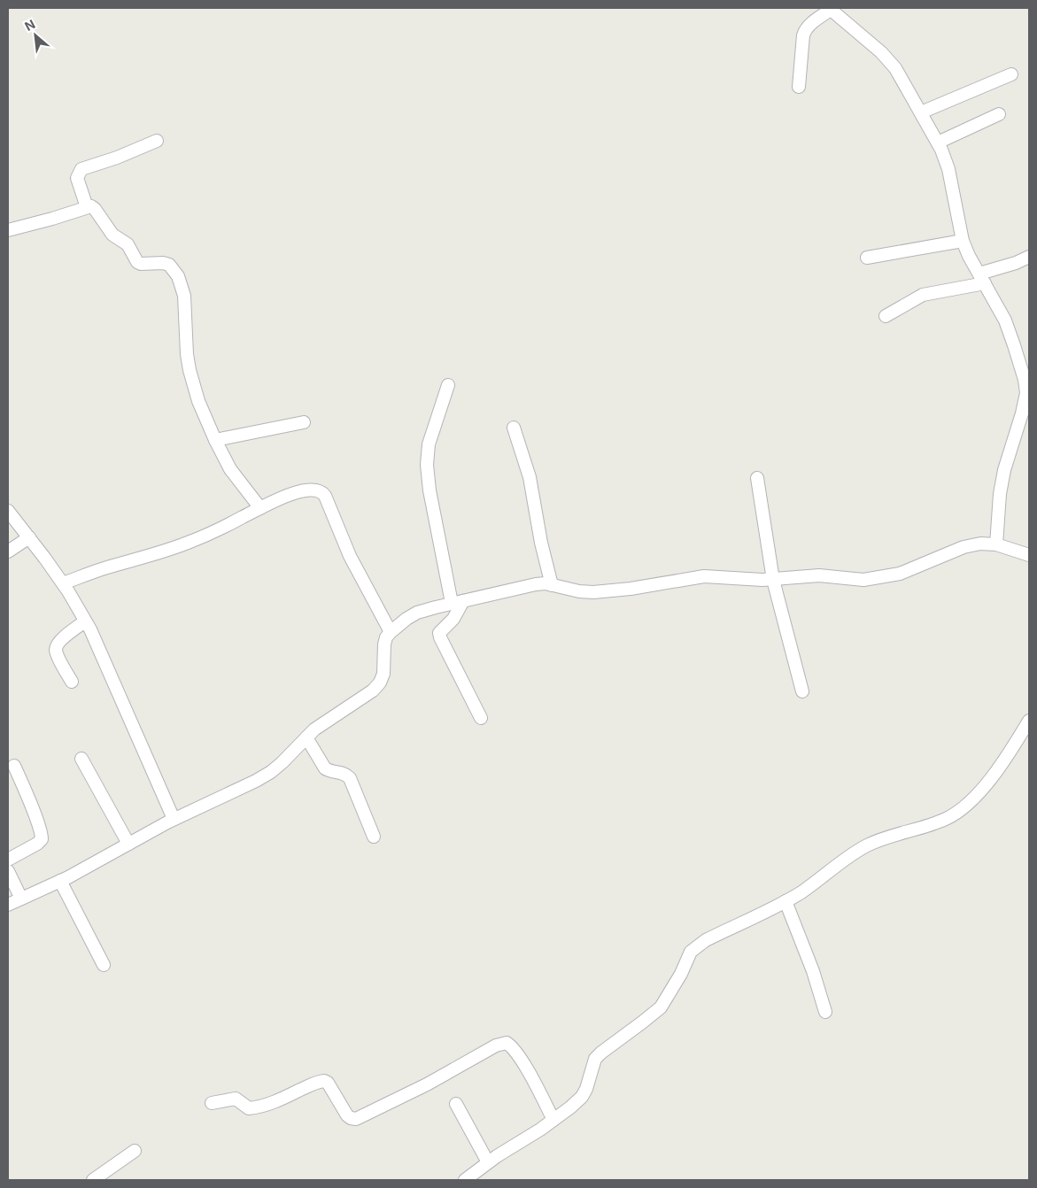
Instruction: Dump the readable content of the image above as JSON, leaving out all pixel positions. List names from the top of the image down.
{
  "north": "top left"
}
